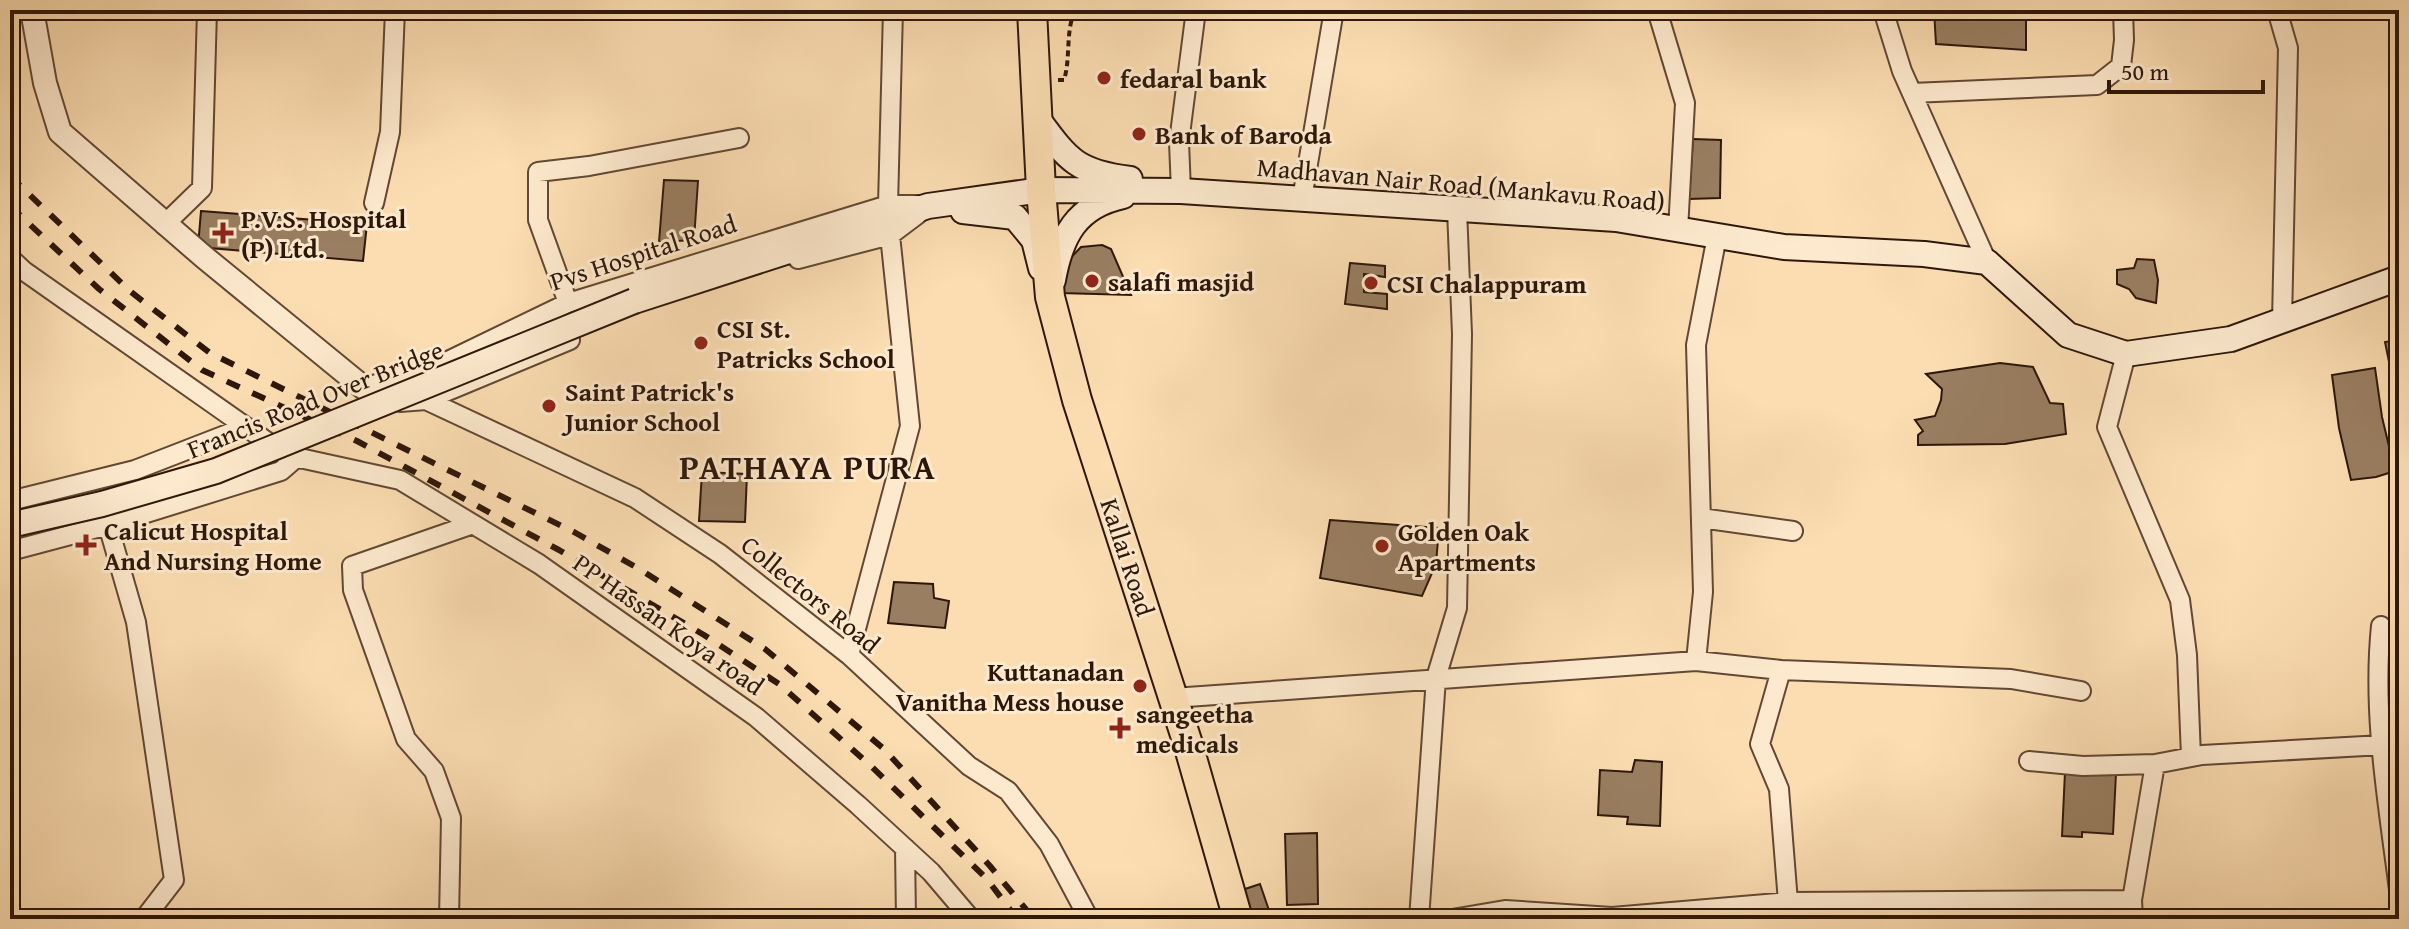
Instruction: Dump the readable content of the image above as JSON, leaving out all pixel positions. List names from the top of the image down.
{
  "streets": {
    "main road": ["Madhavan Nair Road (Mankavu Road)", "Francis Road Over Bridge", "Kallai Road"],
    "street": ["Pvs Hospital Road", "Collectors Road", "PP Hassan Koya road"]
  },
  "crossings": [
    ["Madhavan Nair Road (Mankavu Road)", "Pvs Hospital Road"],
    ["Madhavan Nair Road (Mankavu Road)", "Francis Road Over Bridge"],
    ["Madhavan Nair Road (Mankavu Road)", "Kallai Road"],
    ["Pvs Hospital Road", "Collectors Road"]
  ],
  "districts": ["PATHAYA PURA"],
  "places": {
    "other": [
      "fedaral bank",
      "Bank of Baroda",
      "salafi masjid",
      "CSI Chalappuram",
      "CSI St. Patricks School",
      "Saint Patrick's Junior School",
      "Golden Oak Apartments",
      "Kuttanadan Vanitha Mess house"
    ],
    "health": ["P.V.S. Hospital (P) Ltd.", "Calicut Hospital And Nursing Home", "sangeetha medicals"]
  },
  "scale_bar": "50 m"
}
